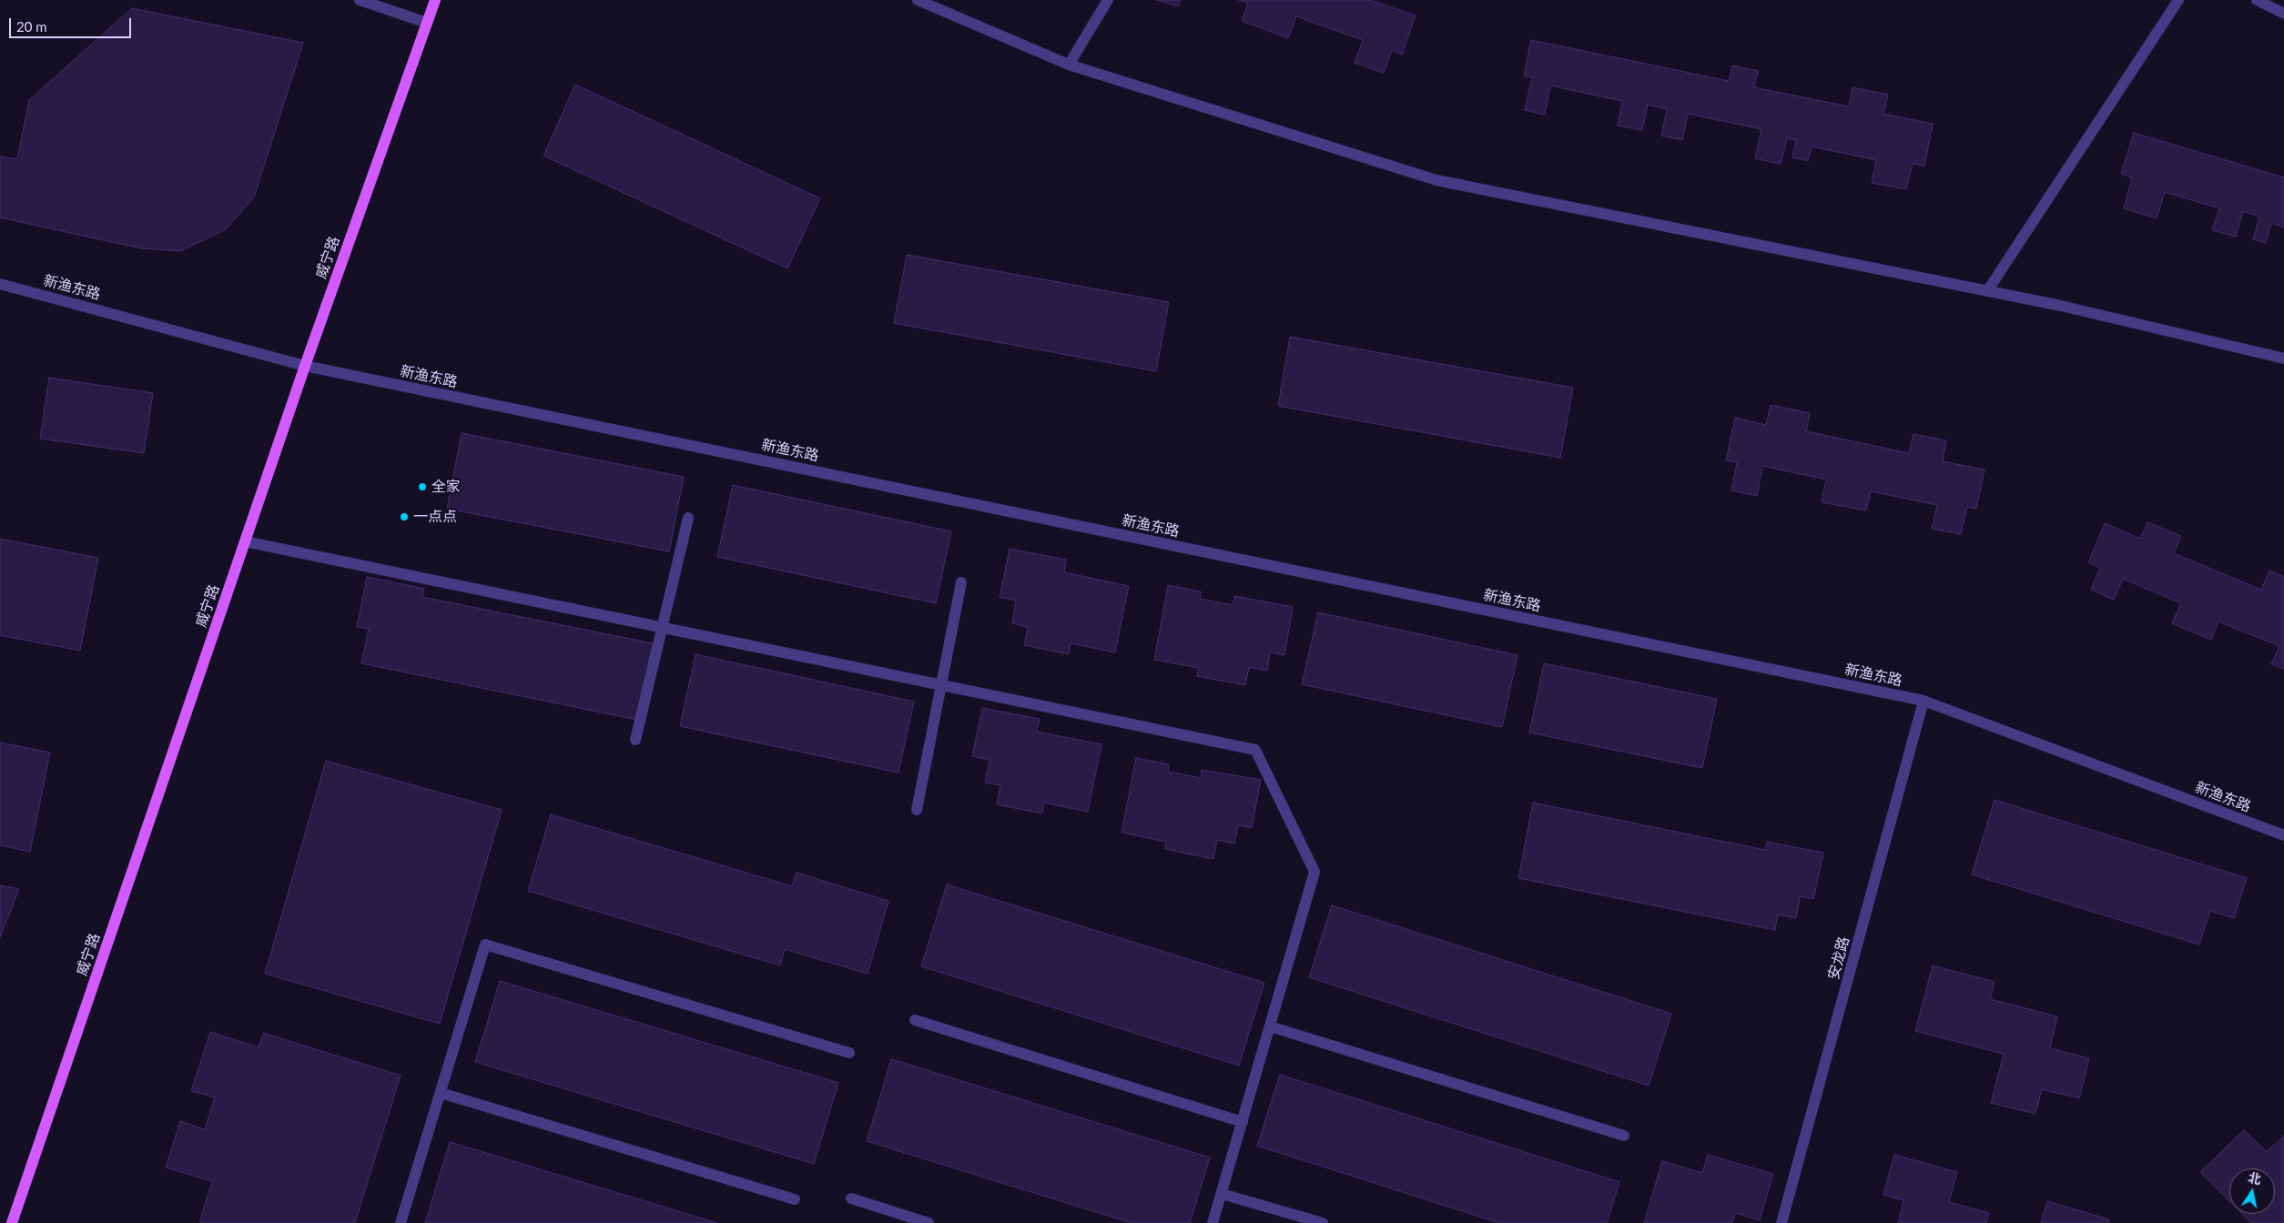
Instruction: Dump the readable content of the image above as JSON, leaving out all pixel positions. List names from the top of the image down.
{
  "streets": {
    "main road": ["威宁路"],
    "street": ["新渔东路", "安龙路"]
  },
  "crossings": [
    ["威宁路", "新渔东路"],
    ["新渔东路", "安龙路"]
  ],
  "places": ["全家", "一点点"],
  "scale_bar": "20 m",
  "north": "top"
}
